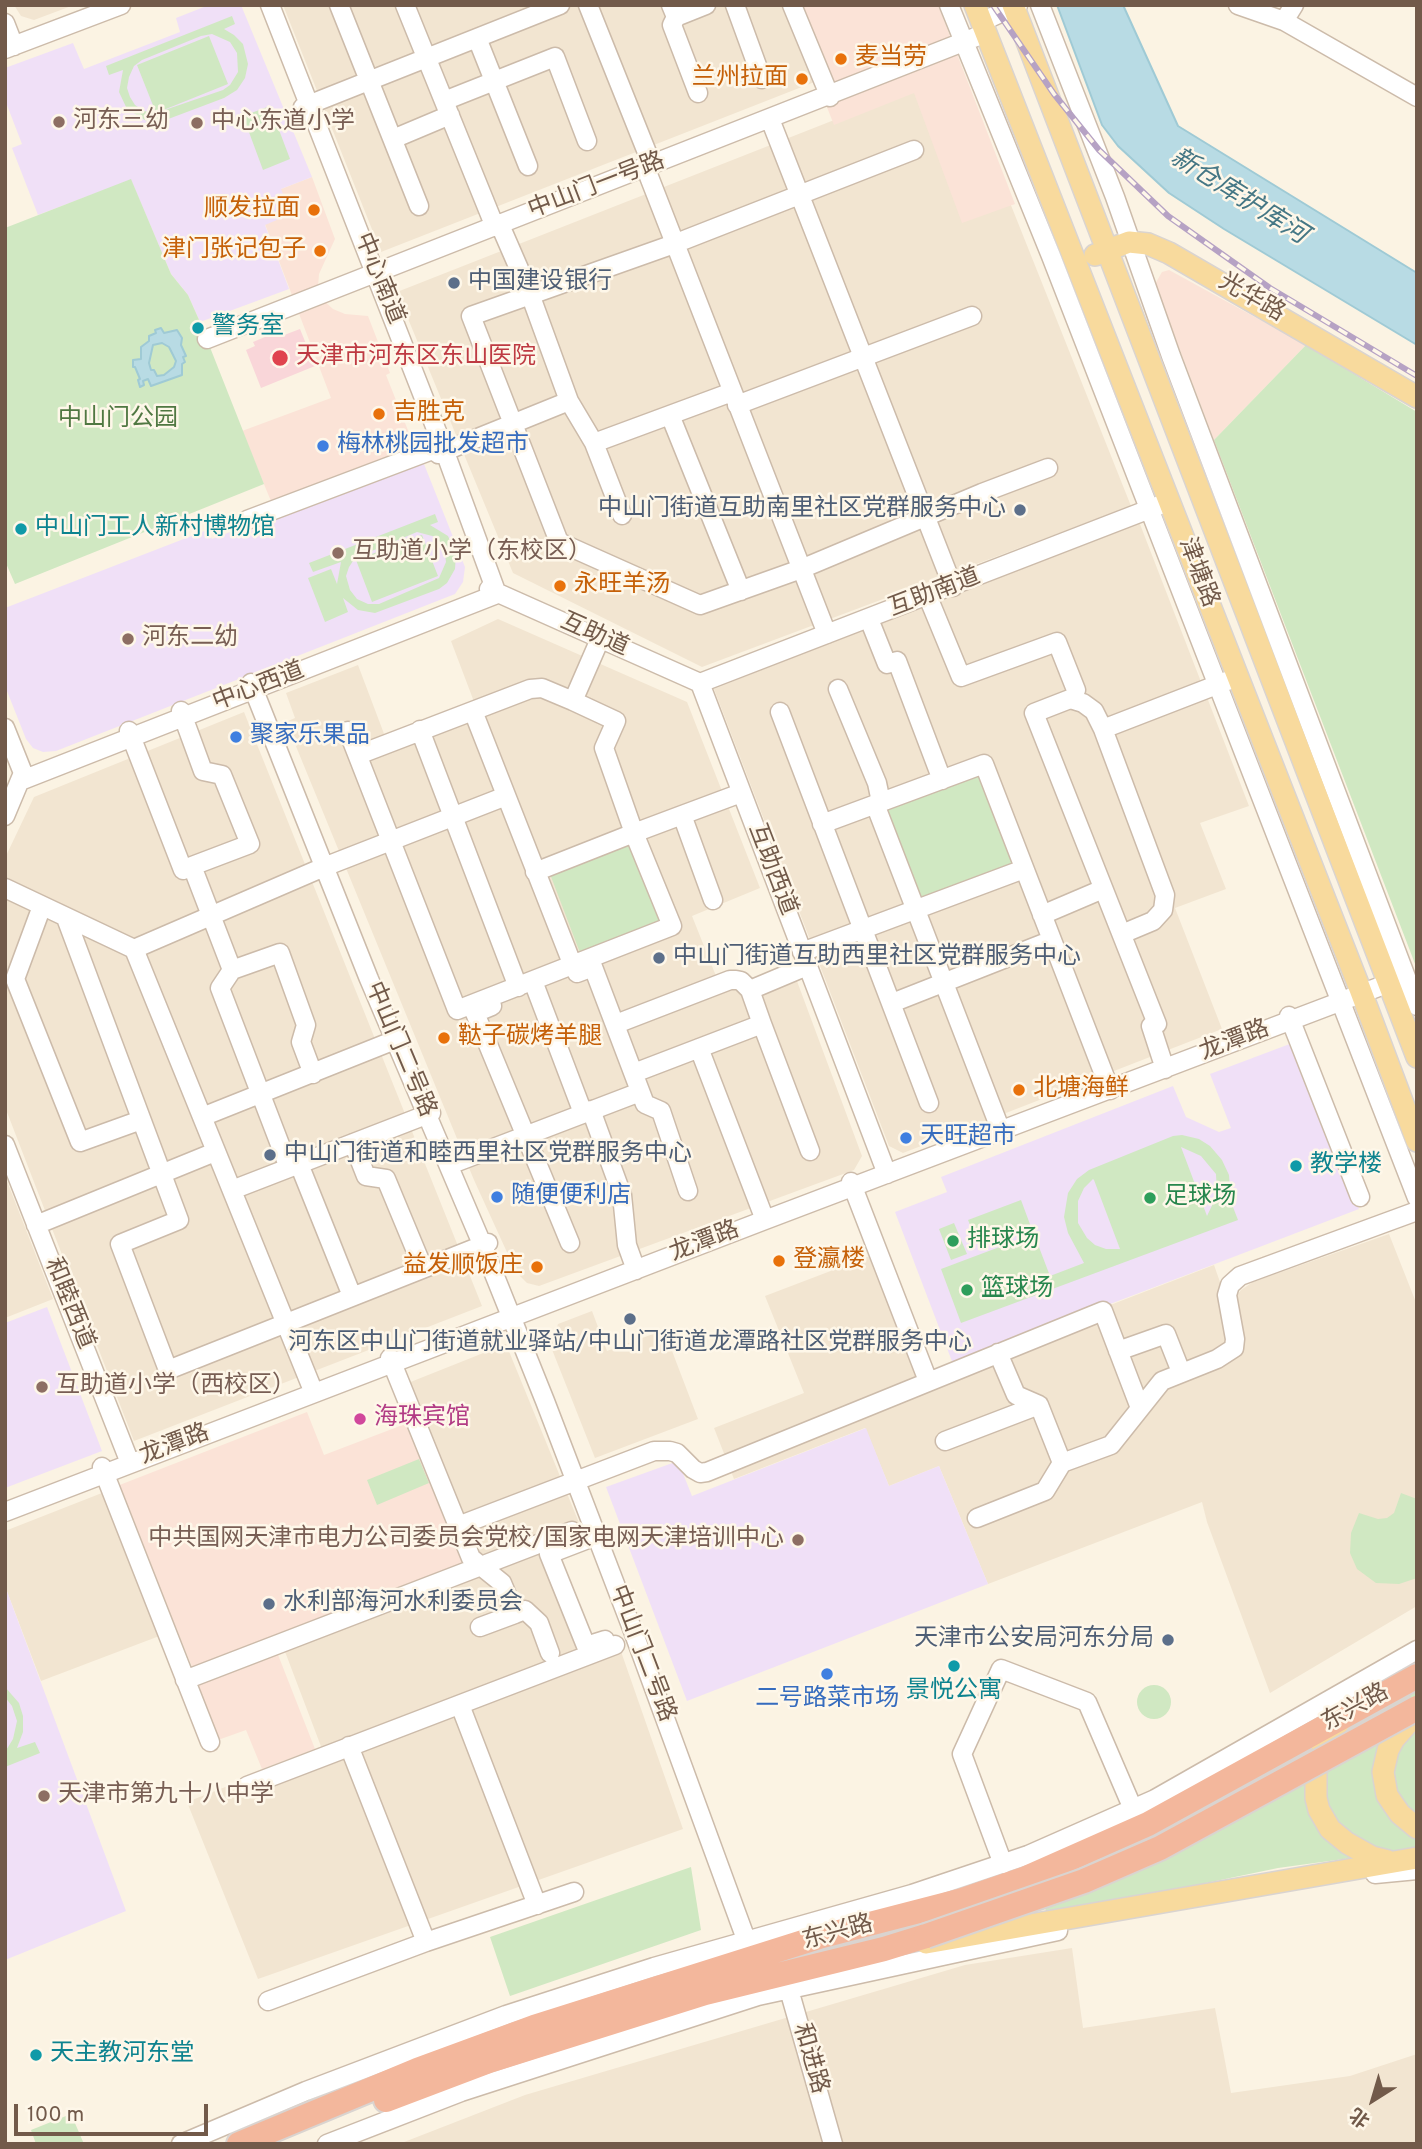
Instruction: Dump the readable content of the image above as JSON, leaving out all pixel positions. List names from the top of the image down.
{
  "streets": {
    "highway": ["东兴路"],
    "main road": ["光华路", "津塘路"],
    "street": [
      "中山门一号路",
      "中心南道",
      "互助南道",
      "互助道",
      "中心西道",
      "互助西道",
      "龙潭路",
      "中山门二号路",
      "和睦西道",
      "和进路"
    ]
  },
  "crossings": [
    ["中山门一号路", "中心南道"],
    ["中山门一号路", "津塘路"],
    ["中心南道", "互助道"],
    ["中心南道", "中心西道"],
    ["津塘路", "互助南道"],
    ["津塘路", "龙潭路"],
    ["互助南道", "互助道"],
    ["互助南道", "互助西道"],
    ["互助道", "中心西道"],
    ["互助道", "互助西道"],
    ["中心西道", "中山门二号路"],
    ["互助西道", "龙潭路"],
    ["龙潭路", "中山门二号路"],
    ["龙潭路", "和睦西道"],
    ["中山门二号路", "东兴路"],
    ["中山门二号路", "和进路"],
    ["东兴路", "和进路"]
  ],
  "water": ["新仓库护库河"],
  "parks": ["中山门公园"],
  "places": [
    "麦当劳",
    "兰州拉面",
    "河东三幼",
    "中心东道小学",
    "顺发拉面",
    "津门张记包子",
    "中国建设银行",
    "警务室",
    "天津市河东区东山医院",
    "吉胜克",
    "梅林桃园批发超市",
    "中山门街道互助南里社区党群服务中心",
    "中山门工人新村博物馆",
    "互助道小学（东校区）",
    "永旺羊汤",
    "河东二幼",
    "聚家乐果品",
    "中山门街道互助西里社区党群服务中心",
    "鞑子碳烤羊腿",
    "北塘海鲜",
    "天旺超市",
    "中山门街道和睦西里社区党群服务中心",
    "教学楼",
    "随便便利店",
    "足球场",
    "排球场",
    "登瀛楼",
    "益发顺饭庄",
    "篮球场",
    "河东区中山门街道就业驿站/中山门街道龙潭路社区党群服务中心",
    "互助道小学（西校区）",
    "海珠宾馆",
    "中共国网天津市电力公司委员会党校/国家电网天津培训中心",
    "水利部海河水利委员会",
    "天津市公安局河东分局",
    "景悦公寓",
    "二号路菜市场",
    "天津市第九十八中学",
    "天主教河东堂"
  ],
  "scale_bar": "100 m",
  "north": "bottom left"
}
